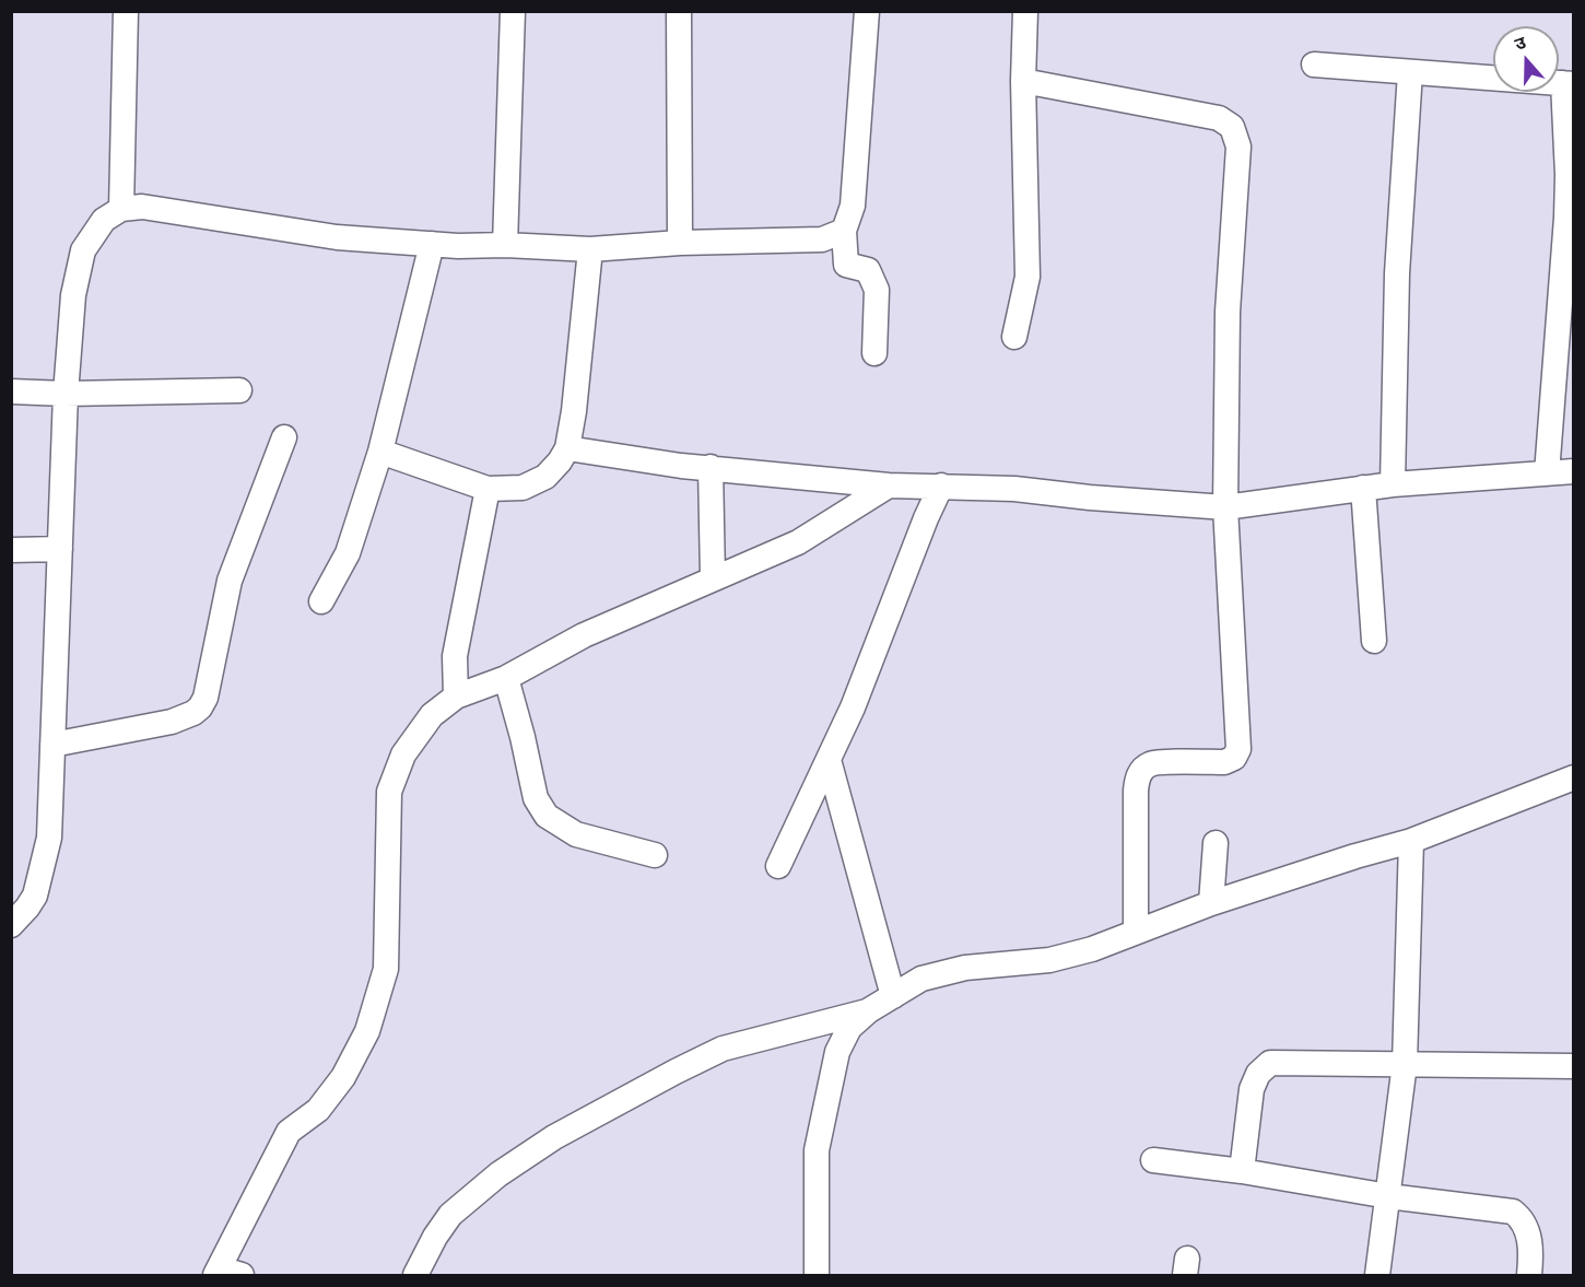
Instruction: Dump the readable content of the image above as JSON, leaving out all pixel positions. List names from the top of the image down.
{
  "north": "top"
}
